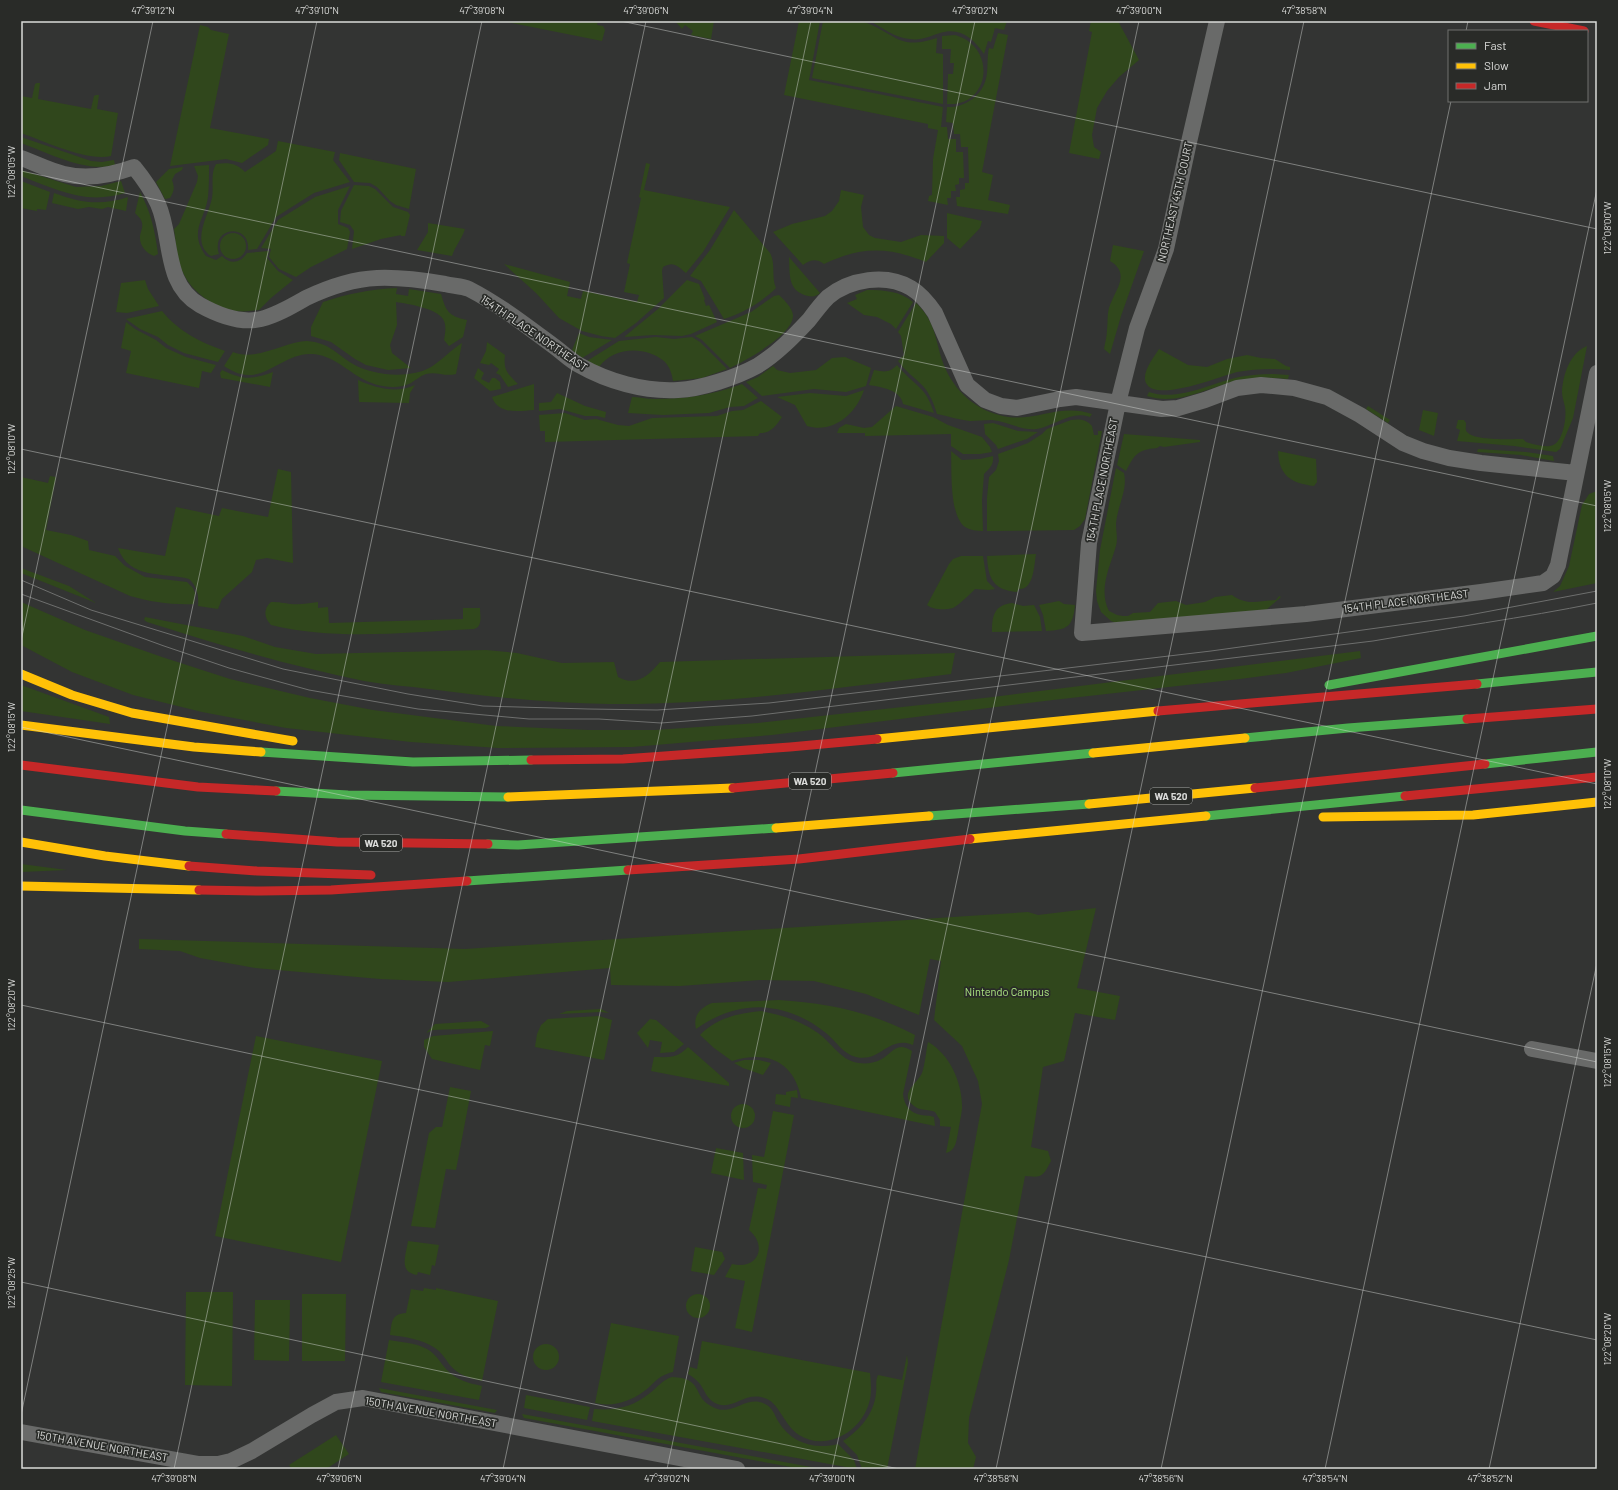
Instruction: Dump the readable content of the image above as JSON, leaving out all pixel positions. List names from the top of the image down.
{
  "streets": {
    "main road": ["WA 520"],
    "street": ["NORTHEAST 45TH COURT", "154TH PLACE NORTHEAST", "150TH AVENUE NORTHEAST"]
  },
  "crossings": [
    ["NORTHEAST 45TH COURT", "154TH PLACE NORTHEAST"]
  ],
  "parks": ["Nintendo Campus"],
  "legend": ["Fast", "Slow", "Jam"],
  "coordinates": [
    "47°39'12\"N",
    "47°39'10\"N",
    "47°39'08\"N",
    "47°39'06\"N",
    "47°39'04\"N",
    "47°39'02\"N",
    "47°39'00\"N",
    "47°38'58\"N",
    "122°08'05\"W",
    "122°08'00\"W",
    "122°08'10\"W",
    "122°08'15\"W",
    "122°08'20\"W",
    "122°08'25\"W",
    "47°38'56\"N",
    "47°38'54\"N",
    "47°38'52\"N"
  ]
}
